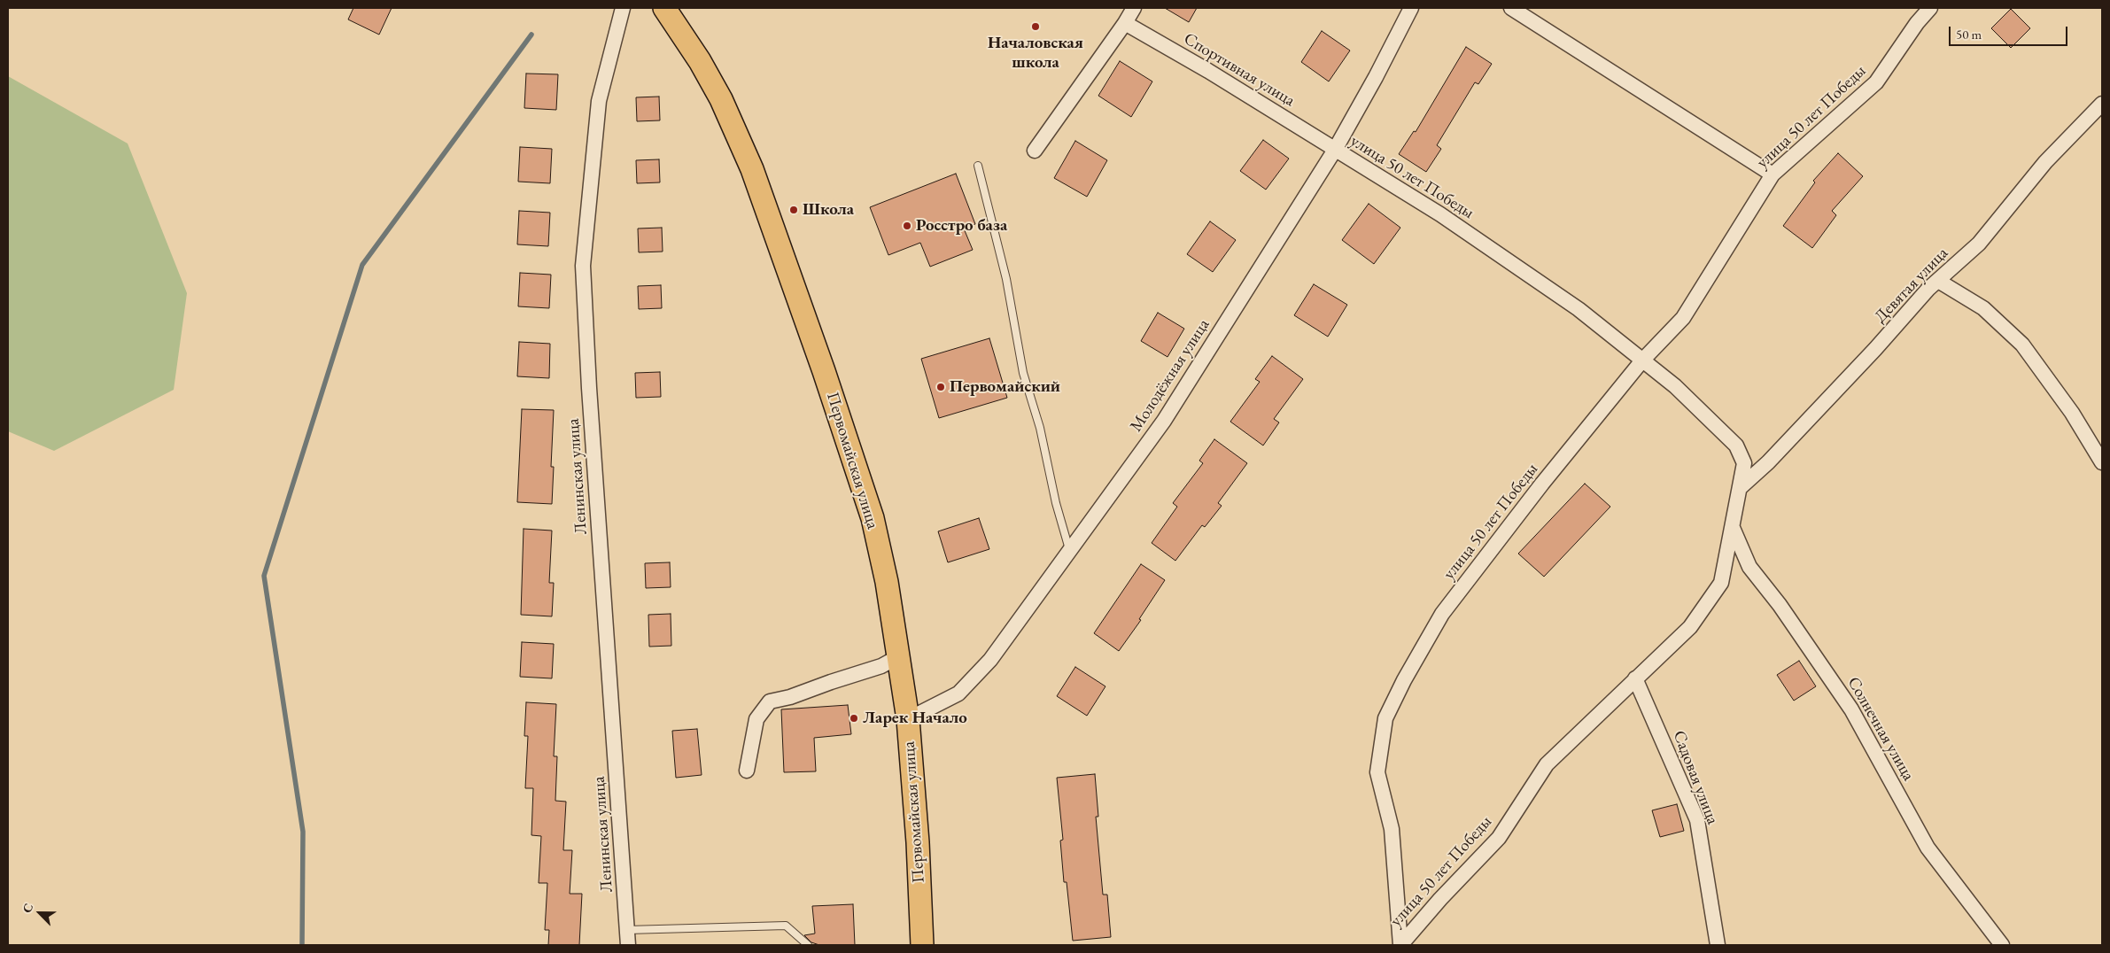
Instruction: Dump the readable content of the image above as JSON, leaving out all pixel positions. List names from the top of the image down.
{
  "streets": {
    "main road": ["Первомайская улица"],
    "street": [
      "Спортивная улица",
      "улица 50 лет Победы",
      "Девятая улица",
      "Молодёжная улица",
      "Ленинская улица",
      "Солнечная улица",
      "Садовая улица"
    ]
  },
  "crossings": [
    ["Спортивная улица", "улица 50 лет Победы"],
    ["Спортивная улица", "Молодёжная улица"],
    ["улица 50 лет Победы", "Девятая улица"],
    ["улица 50 лет Победы", "Молодёжная улица"],
    ["улица 50 лет Победы", "Солнечная улица"],
    ["улица 50 лет Победы", "Садовая улица"],
    ["Молодёжная улица", "Первомайская улица"]
  ],
  "places": [
    "Началовская школа",
    "Школа",
    "Росстро база",
    "Первомайский",
    "Ларек Начало"
  ],
  "scale_bar": "50 m",
  "north": "top left"
}
